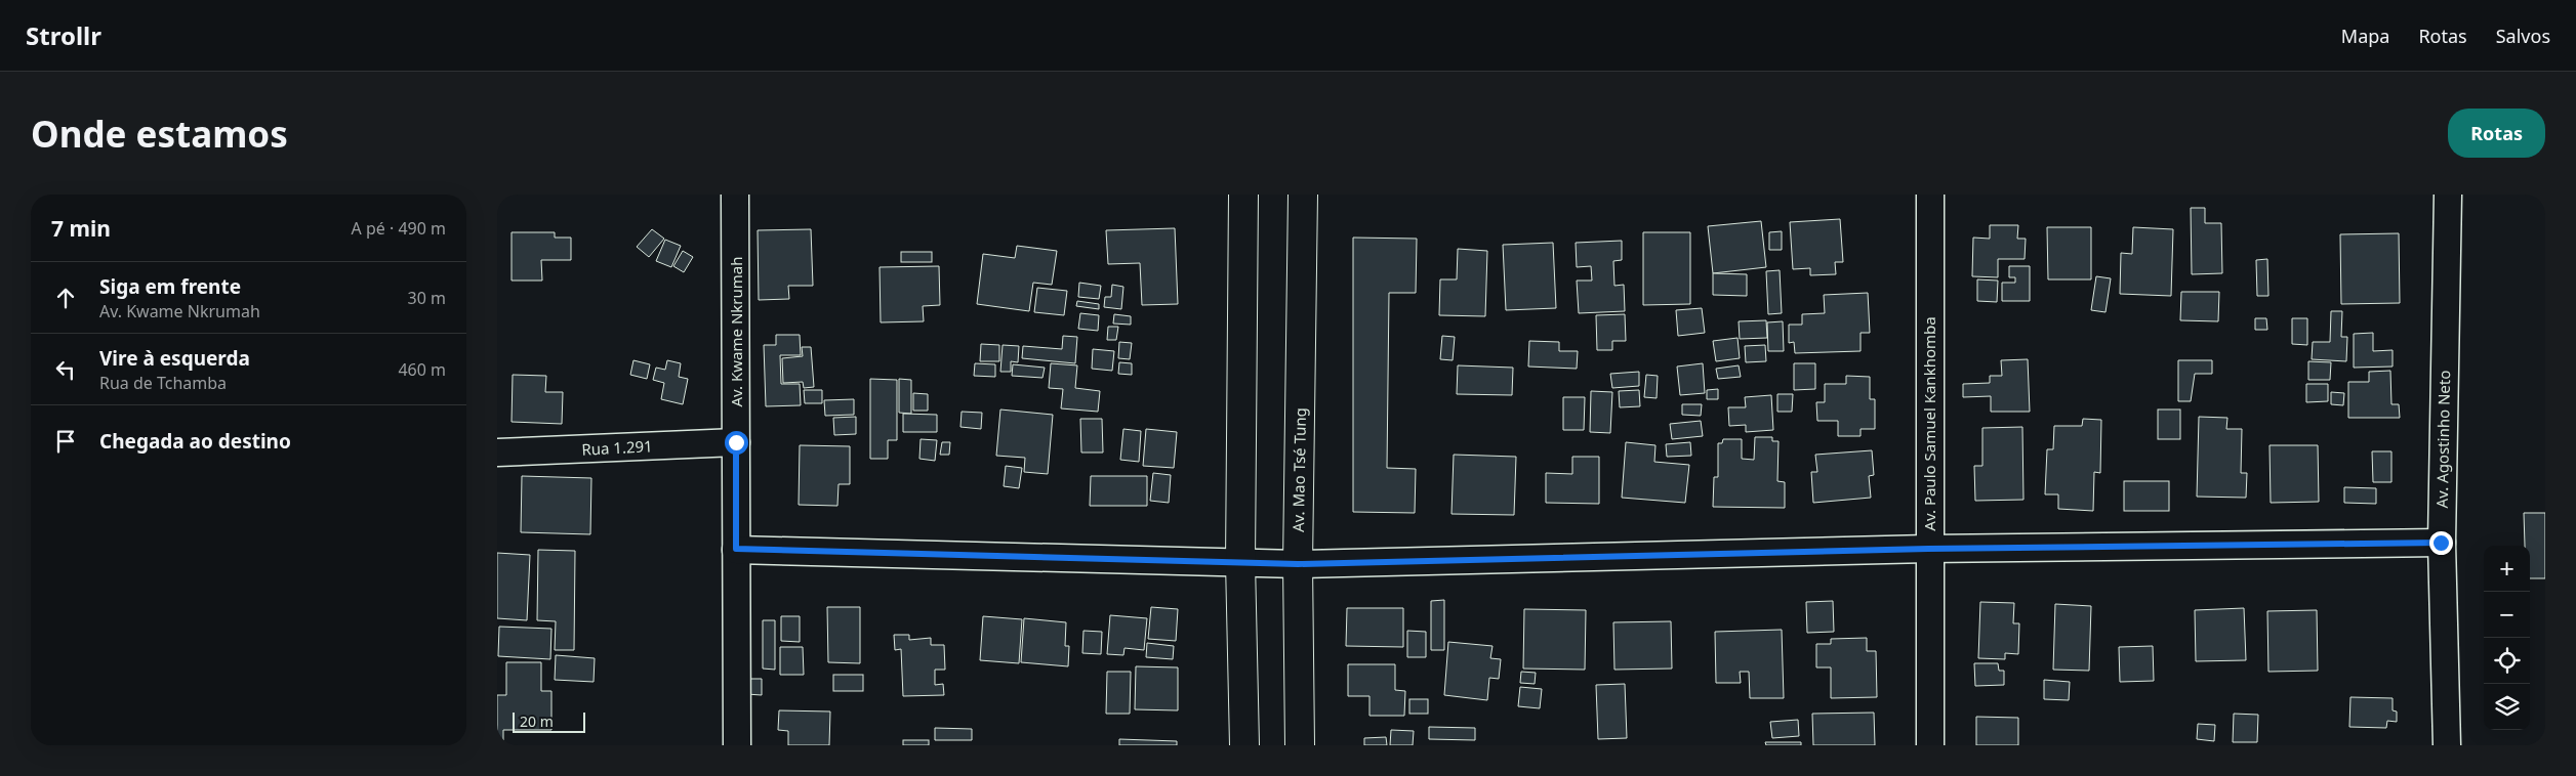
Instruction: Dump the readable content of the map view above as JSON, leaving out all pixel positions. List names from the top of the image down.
{
  "streets": {
    "main road": ["Av. Mao Tsé Tung"],
    "street": [
      "Av. Kwame Nkrumah",
      "Av. Paulo Samuel Kankhomba",
      "Av. Agostinho Neto",
      "Rua 1.291"
    ]
  },
  "crossings": [
    ["Av. Kwame Nkrumah", "Rua 1.291"]
  ],
  "scale_bar": "20 m",
  "page": {
    "header": "Strollr",
    "nav": ["Mapa", "Rotas", "Salvos"],
    "buttons": "Rotas",
    "title": "Onde estamos",
    "heading": ["7 min", "A pé · 490 m"],
    "list": [
      ["Siga em frente", "Av. Kwame Nkrumah", "30 m"],
      ["Vire à esquerda", "Rua de Tchamba", "460 m"],
      "Chegada ao destino"
    ],
    "map_buttons": ["+", "−"],
    "scale": "20 m"
  }
}
